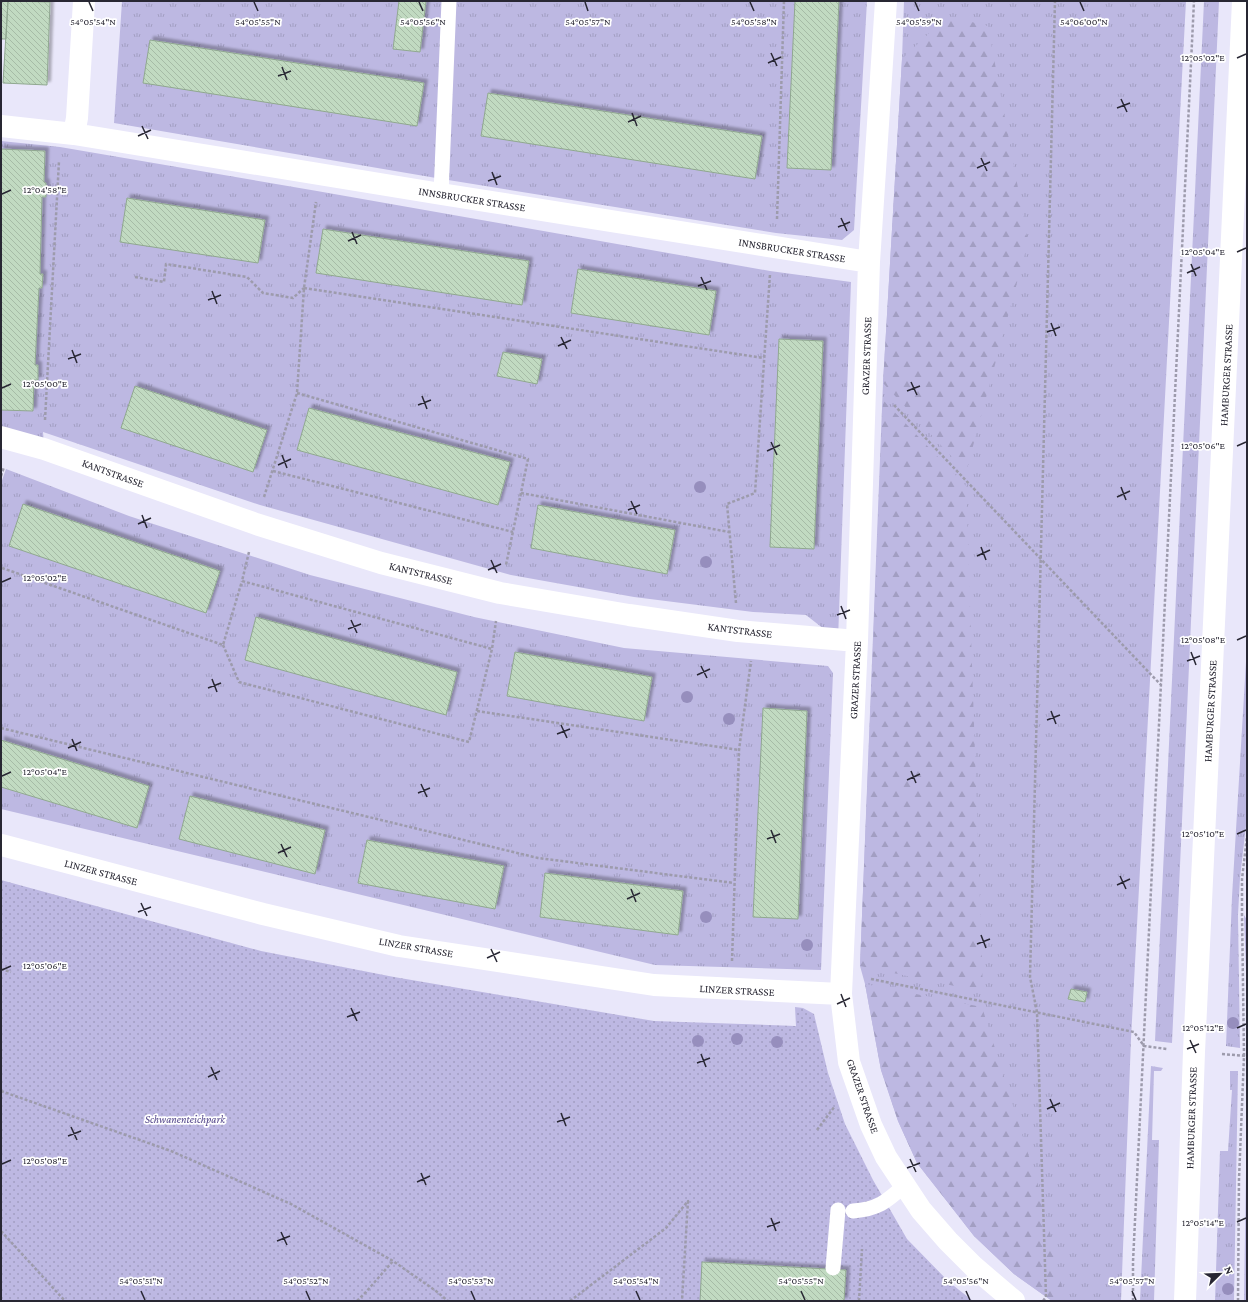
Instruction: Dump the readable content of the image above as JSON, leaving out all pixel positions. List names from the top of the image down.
{
  "streets": {
    "street": [
      "INNSBRUCKER STRASSE",
      "GRAZER STRASSE",
      "HAMBURGER STRASSE",
      "KANTSTRASSE",
      "LINZER STRASSE"
    ]
  },
  "crossings": [
    ["INNSBRUCKER STRASSE", "GRAZER STRASSE"],
    ["GRAZER STRASSE", "KANTSTRASSE"],
    ["GRAZER STRASSE", "LINZER STRASSE"]
  ],
  "parks": ["Schwanenteichpark"],
  "north": "top right",
  "coordinates": [
    "54°05'54\"N",
    "54°05'55\"N",
    "54°05'56\"N",
    "54°05'57\"N",
    "54°05'58\"N",
    "54°05'59\"N",
    "54°06'00\"N",
    "12°05'02\"E",
    "12°04'58\"E",
    "12°05'04\"E",
    "12°05'00\"E",
    "12°05'06\"E",
    "12°05'08\"E",
    "12°05'10\"E",
    "12°05'12\"E",
    "12°05'14\"E",
    "54°05'51\"N",
    "54°05'52\"N",
    "54°05'53\"N"
  ]
}
